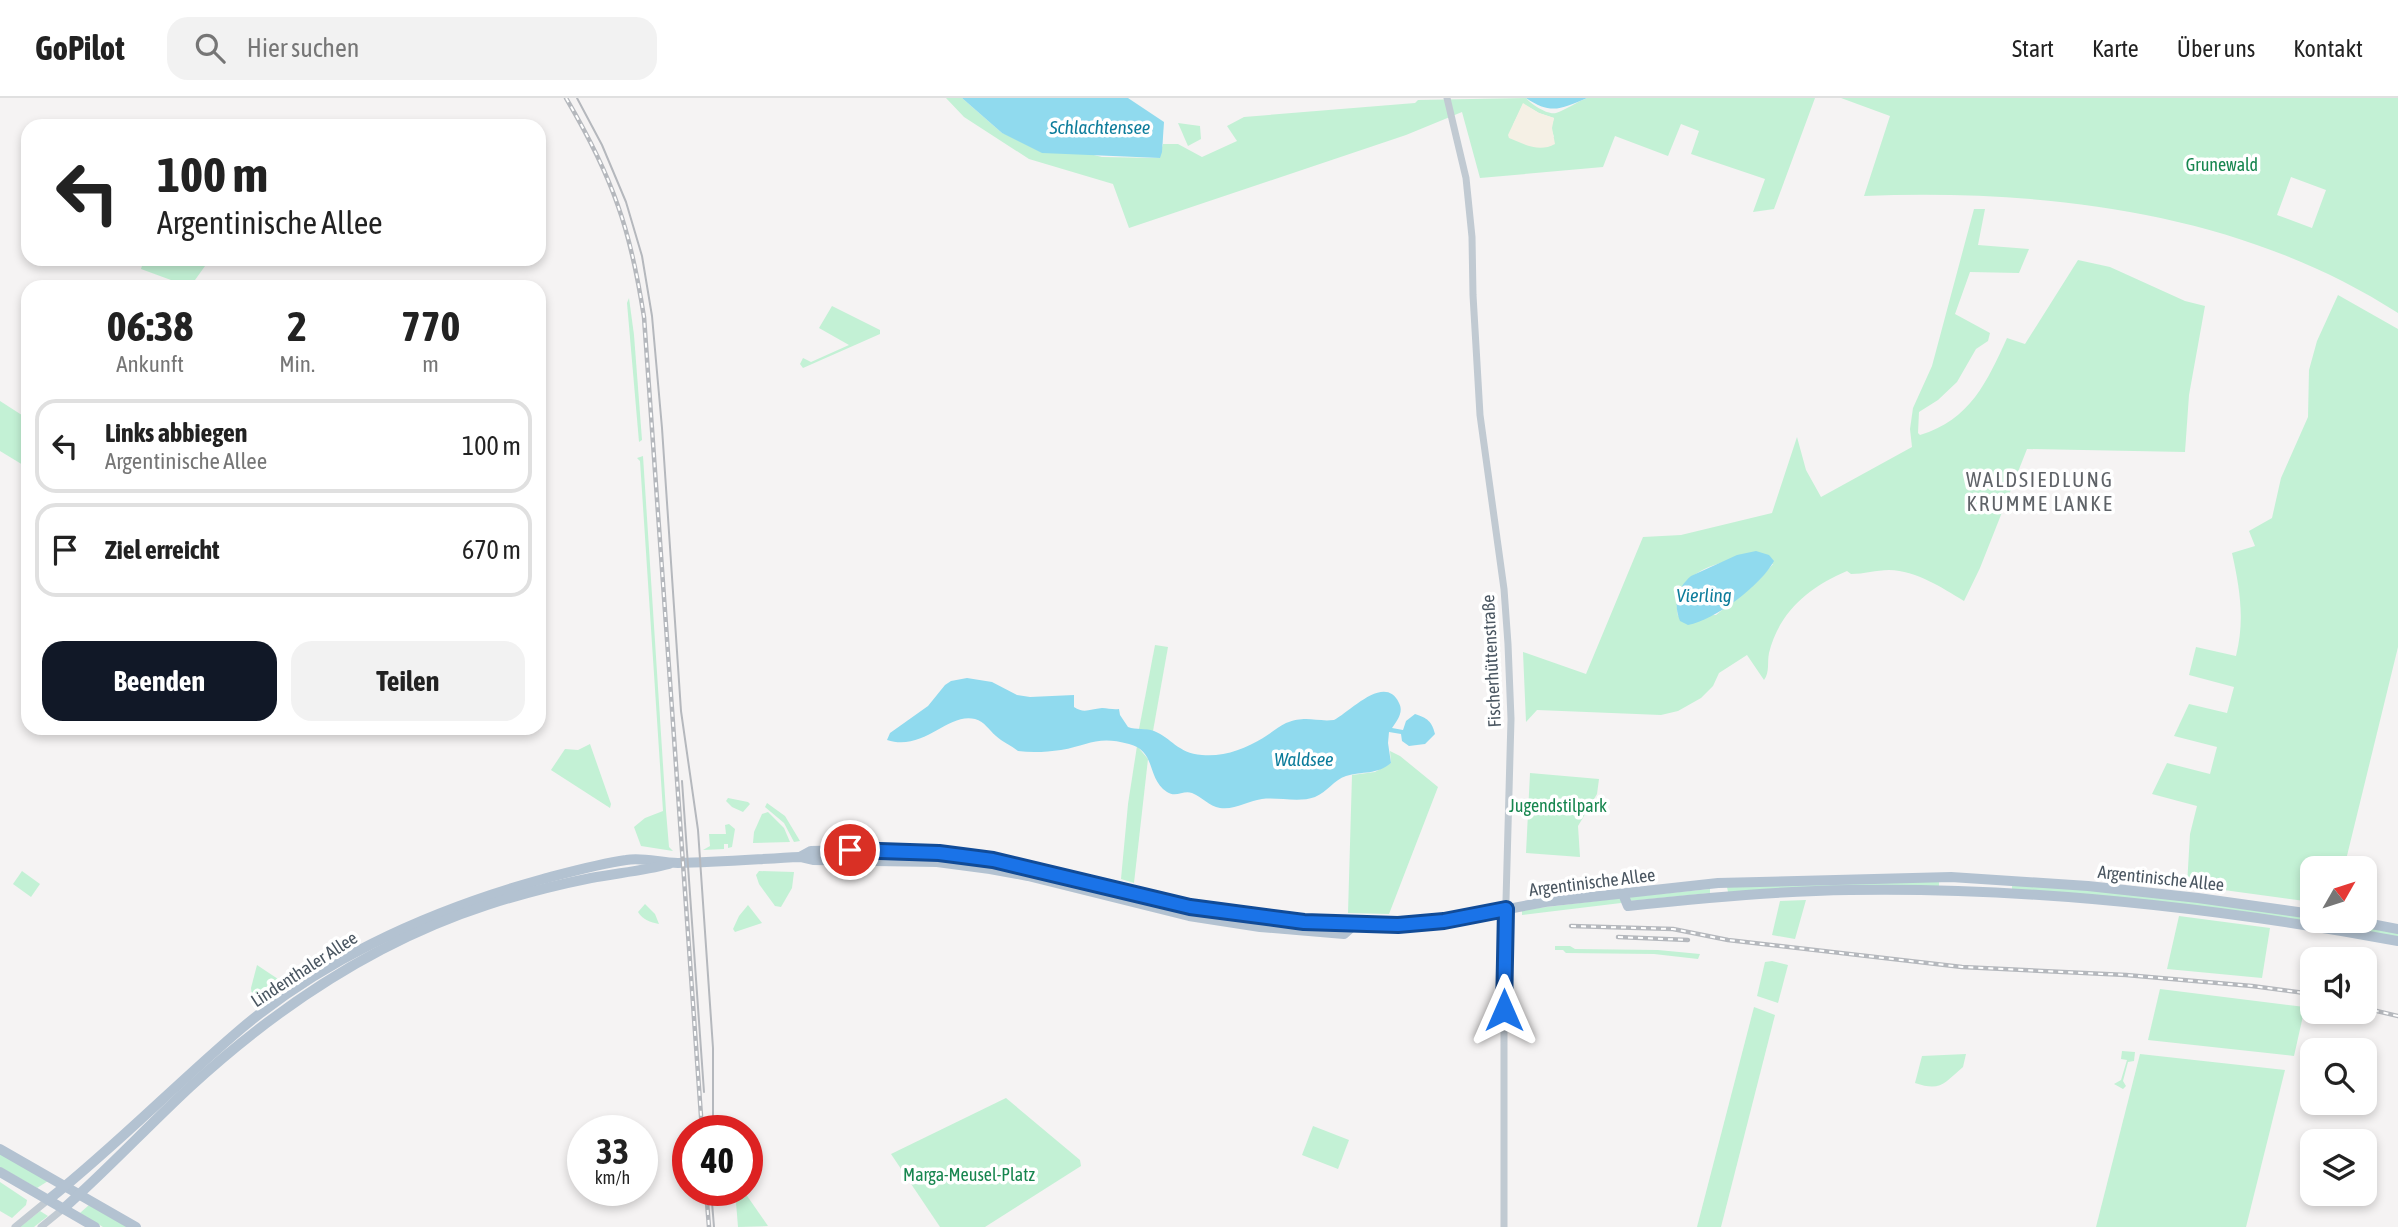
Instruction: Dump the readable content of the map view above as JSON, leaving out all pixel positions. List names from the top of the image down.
{
  "streets": {
    "main road": ["Argentinische Allee", "Lindenthaler Allee"],
    "street": ["Fischerhüttenstraße"]
  },
  "crossings": [
    ["Fischerhüttenstraße", "Argentinische Allee"],
    ["Argentinische Allee", "Lindenthaler Allee"]
  ],
  "districts": ["WALDSIEDLUNG KRUMME LANKE"],
  "water": ["Schlachtensee", "Vierling", "Waldsee"],
  "parks": ["Grunewald", "Jugendstilpark", "Marga-Meusel-Platz"],
  "north": "top right",
  "page": {
    "header": "GoPilot",
    "search": "Hier suchen",
    "nav": [
      "Start",
      "Karte",
      "Über uns",
      "Kontakt"
    ],
    "turn": ["100 m", "Argentinische Allee"],
    "eta": [
      "06:38",
      "Ankunft",
      "2",
      "Min.",
      "770",
      "m"
    ],
    "list": [
      {
        "name": "Links abbiegen",
        "note": "Argentinische Allee",
        "value": "100 m"
      },
      {
        "name": "Ziel erreicht",
        "value": "670 m"
      }
    ],
    "buttons": ["Beenden", "Teilen"],
    "speed": "33 km/h",
    "limit": "40"
  }
}
